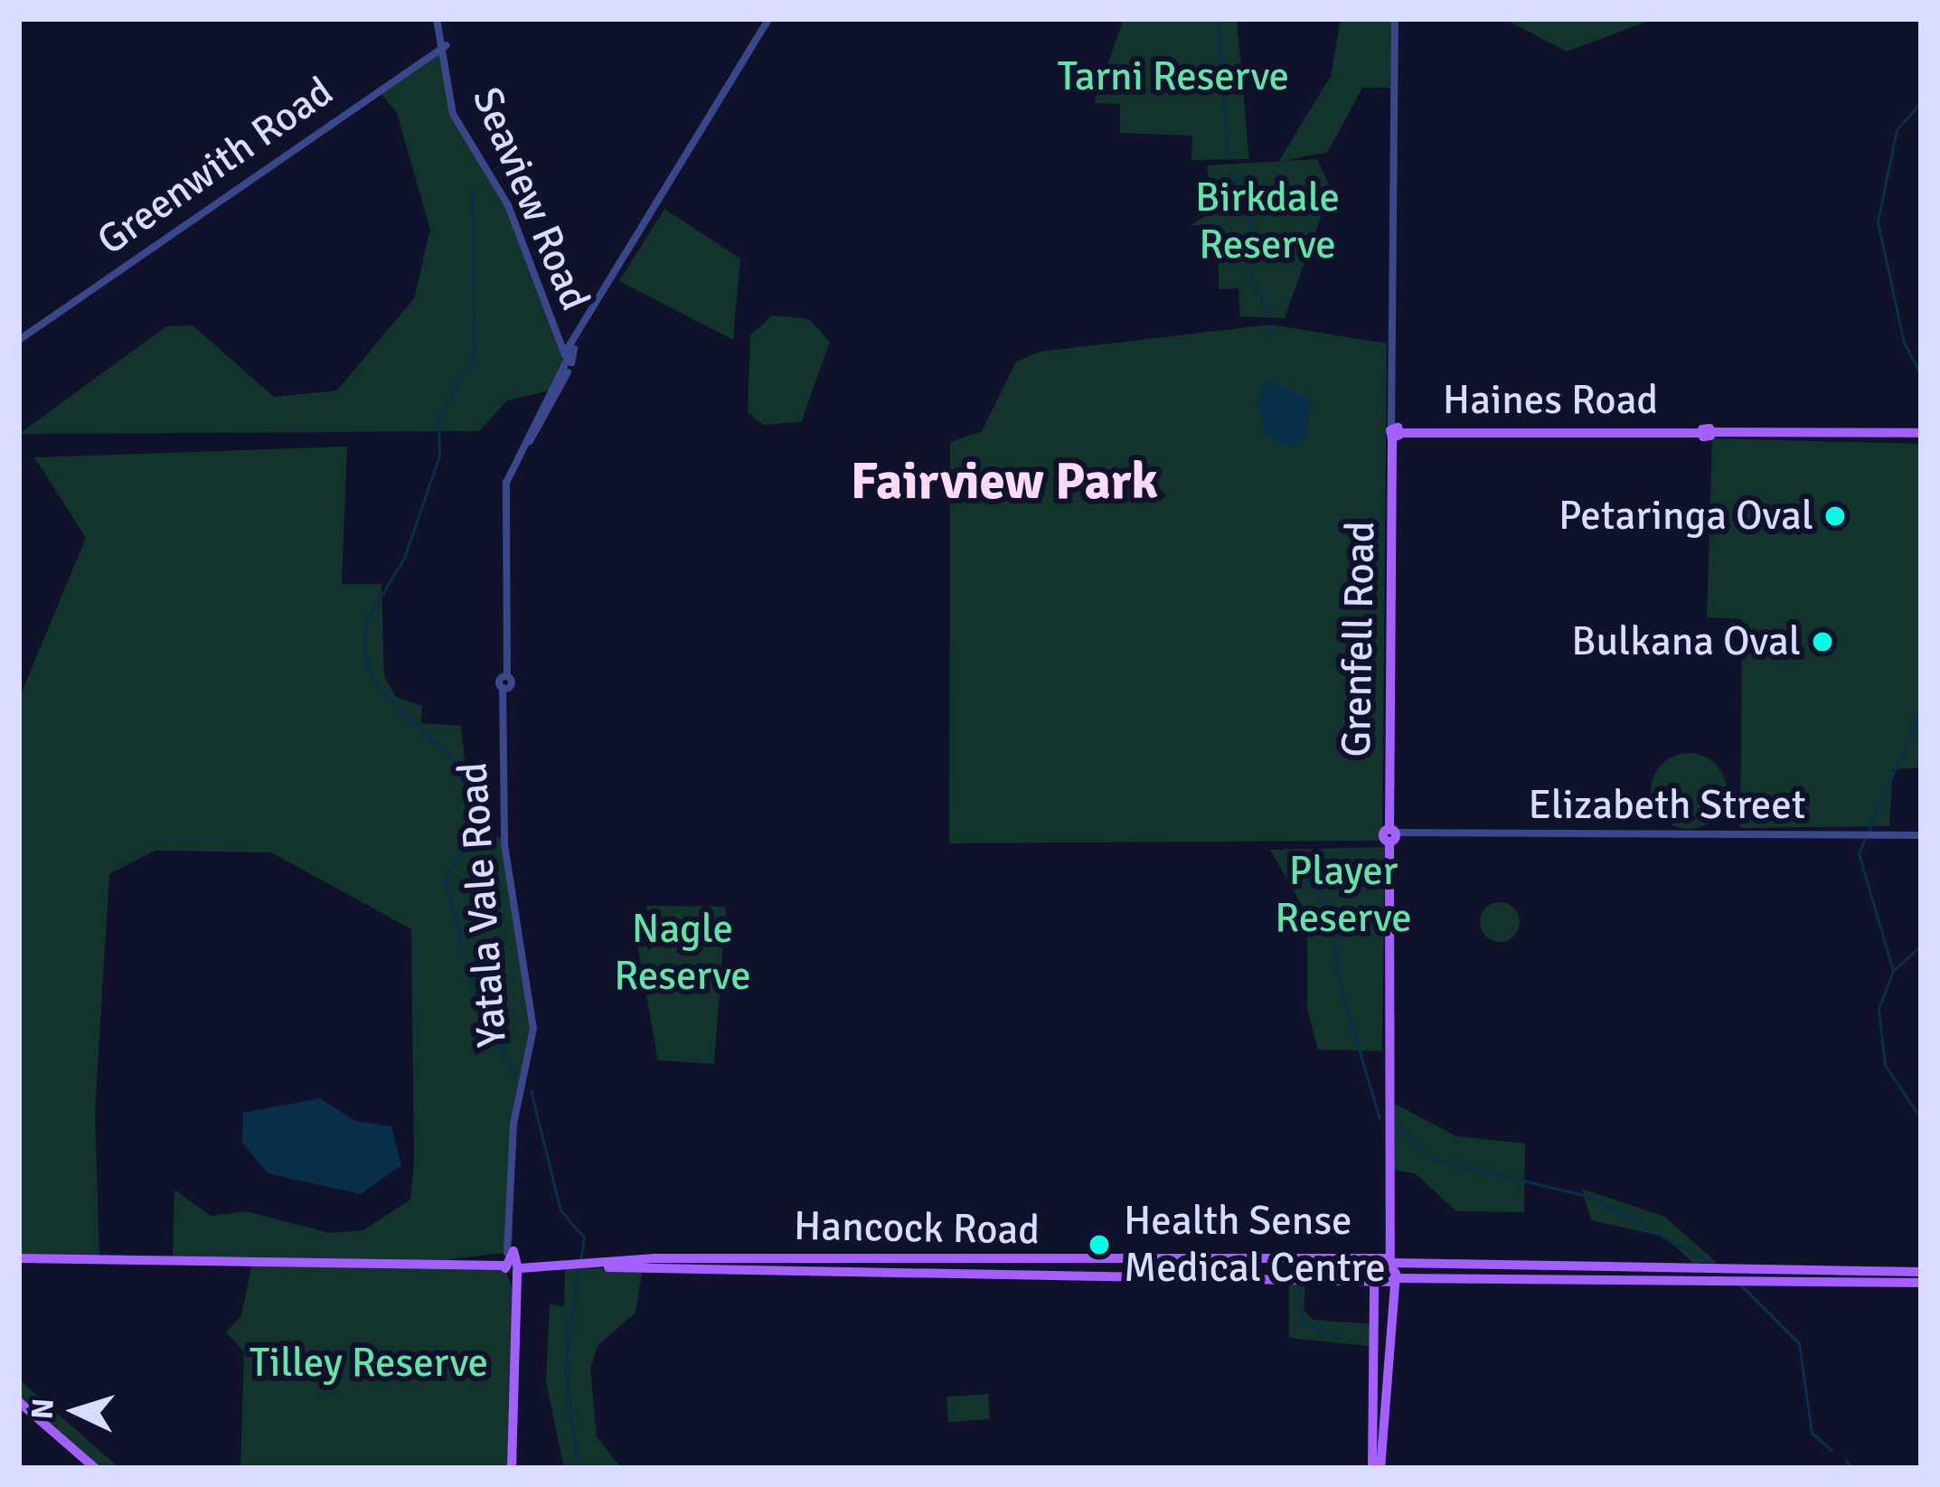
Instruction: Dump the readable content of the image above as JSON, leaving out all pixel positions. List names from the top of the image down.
{
  "streets": {
    "main road": [
      "Haines Road",
      "Grenfell Road",
      "Yatala Vale Road",
      "Hancock Road"
    ],
    "street": ["Greenwith Road", "Seaview Road", "Elizabeth Street"]
  },
  "crossings": [
    ["Greenwith Road", "Seaview Road"],
    ["Seaview Road", "Yatala Vale Road"],
    ["Haines Road", "Grenfell Road"],
    ["Grenfell Road", "Elizabeth Street"],
    ["Grenfell Road", "Hancock Road"],
    ["Yatala Vale Road", "Hancock Road"]
  ],
  "districts": ["Fairview Park"],
  "parks": [
    "Tarni Reserve",
    "Birkdale Reserve",
    "Player Reserve",
    "Nagle Reserve",
    "Tilley Reserve"
  ],
  "places": ["Petaringa Oval", "Bulkana Oval", "Health Sense Medical Centre"],
  "north": "left"
}
